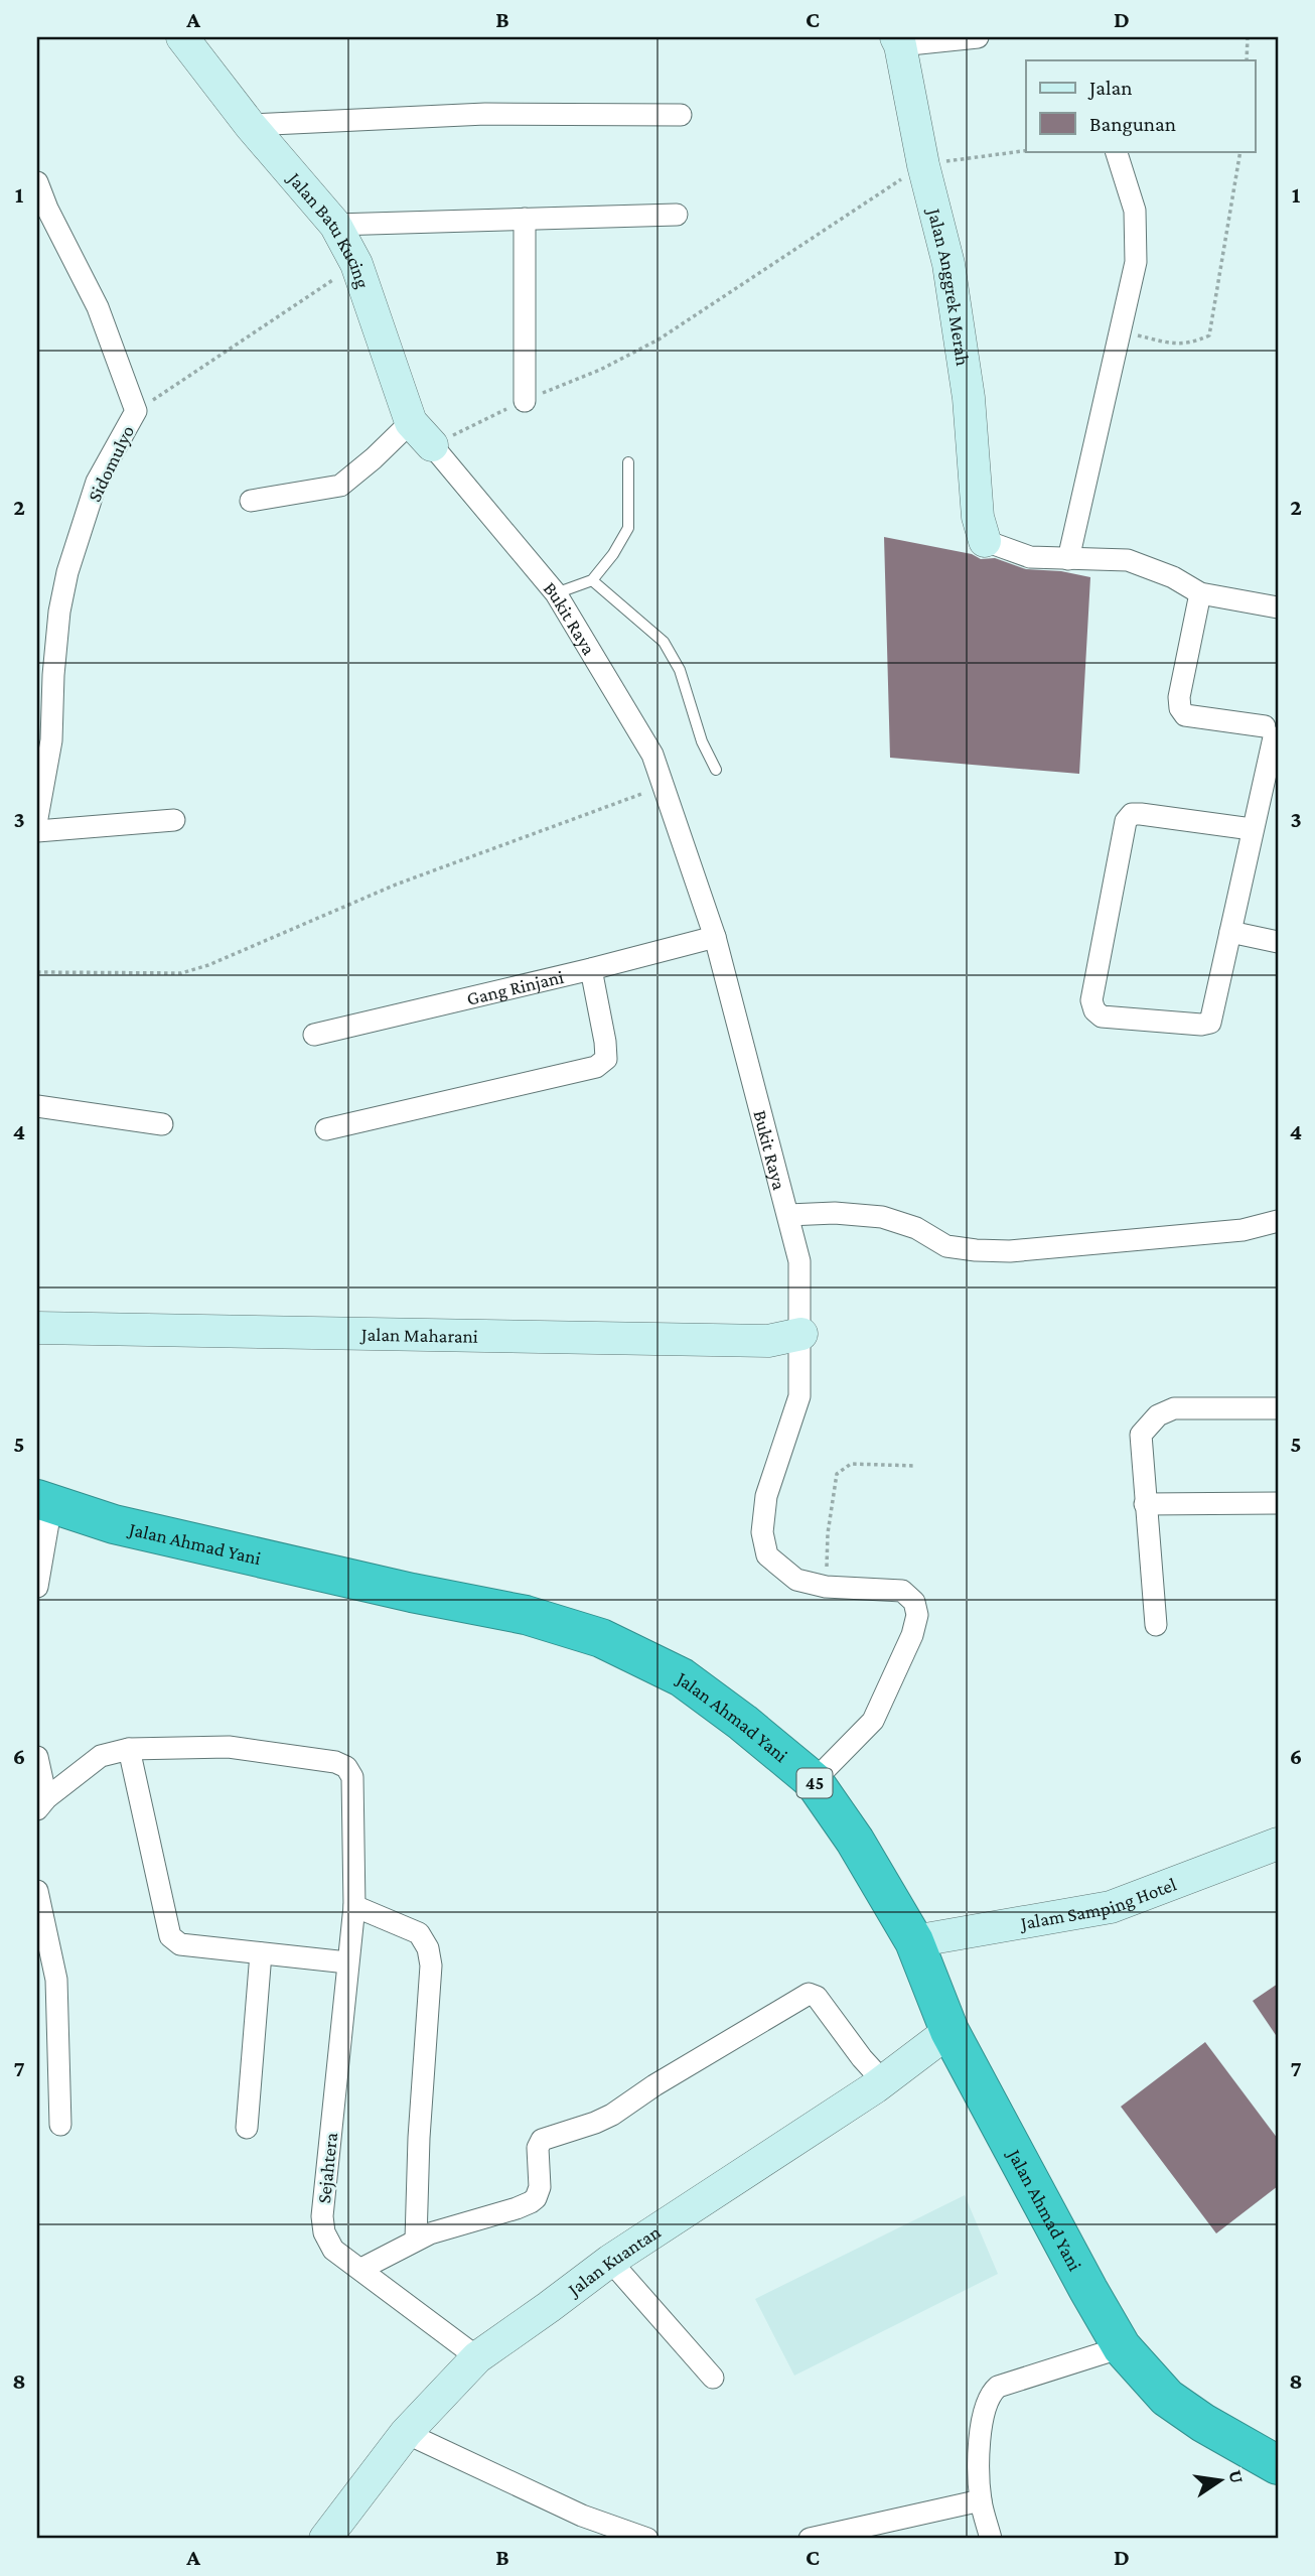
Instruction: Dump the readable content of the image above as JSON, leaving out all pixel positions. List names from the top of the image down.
{
  "streets": {
    "highway": ["Jalan Ahmad Yani", "45"],
    "street": [
      "Jalan Batu Kucing",
      "Jalan Anggrek Merah",
      "Sidomulyo",
      "Bukit Raya",
      "Gang Rinjani",
      "Jalan Maharani",
      "Jalam Samping Hotel",
      "Sejahtera",
      "Jalan Kuantan"
    ]
  },
  "crossings": [
    ["Jalan Batu Kucing", "Sidomulyo"],
    ["Jalan Batu Kucing", "Bukit Raya"],
    ["Bukit Raya", "Gang Rinjani"],
    ["Bukit Raya", "Jalan Maharani"],
    ["Bukit Raya", "Jalan Ahmad Yani"],
    ["Jalan Ahmad Yani", "Jalam Samping Hotel"],
    ["Jalan Ahmad Yani", "Jalan Kuantan"],
    ["Sejahtera", "Jalan Kuantan"]
  ],
  "legend": ["Jalan", "Bangunan"],
  "north": "right",
  "grid": {
    "columns": [
      "A",
      "B",
      "C",
      "D"
    ],
    "rows": [
      "1",
      "2",
      "3",
      "4",
      "5",
      "6",
      "7",
      "8"
    ]
  }
}
